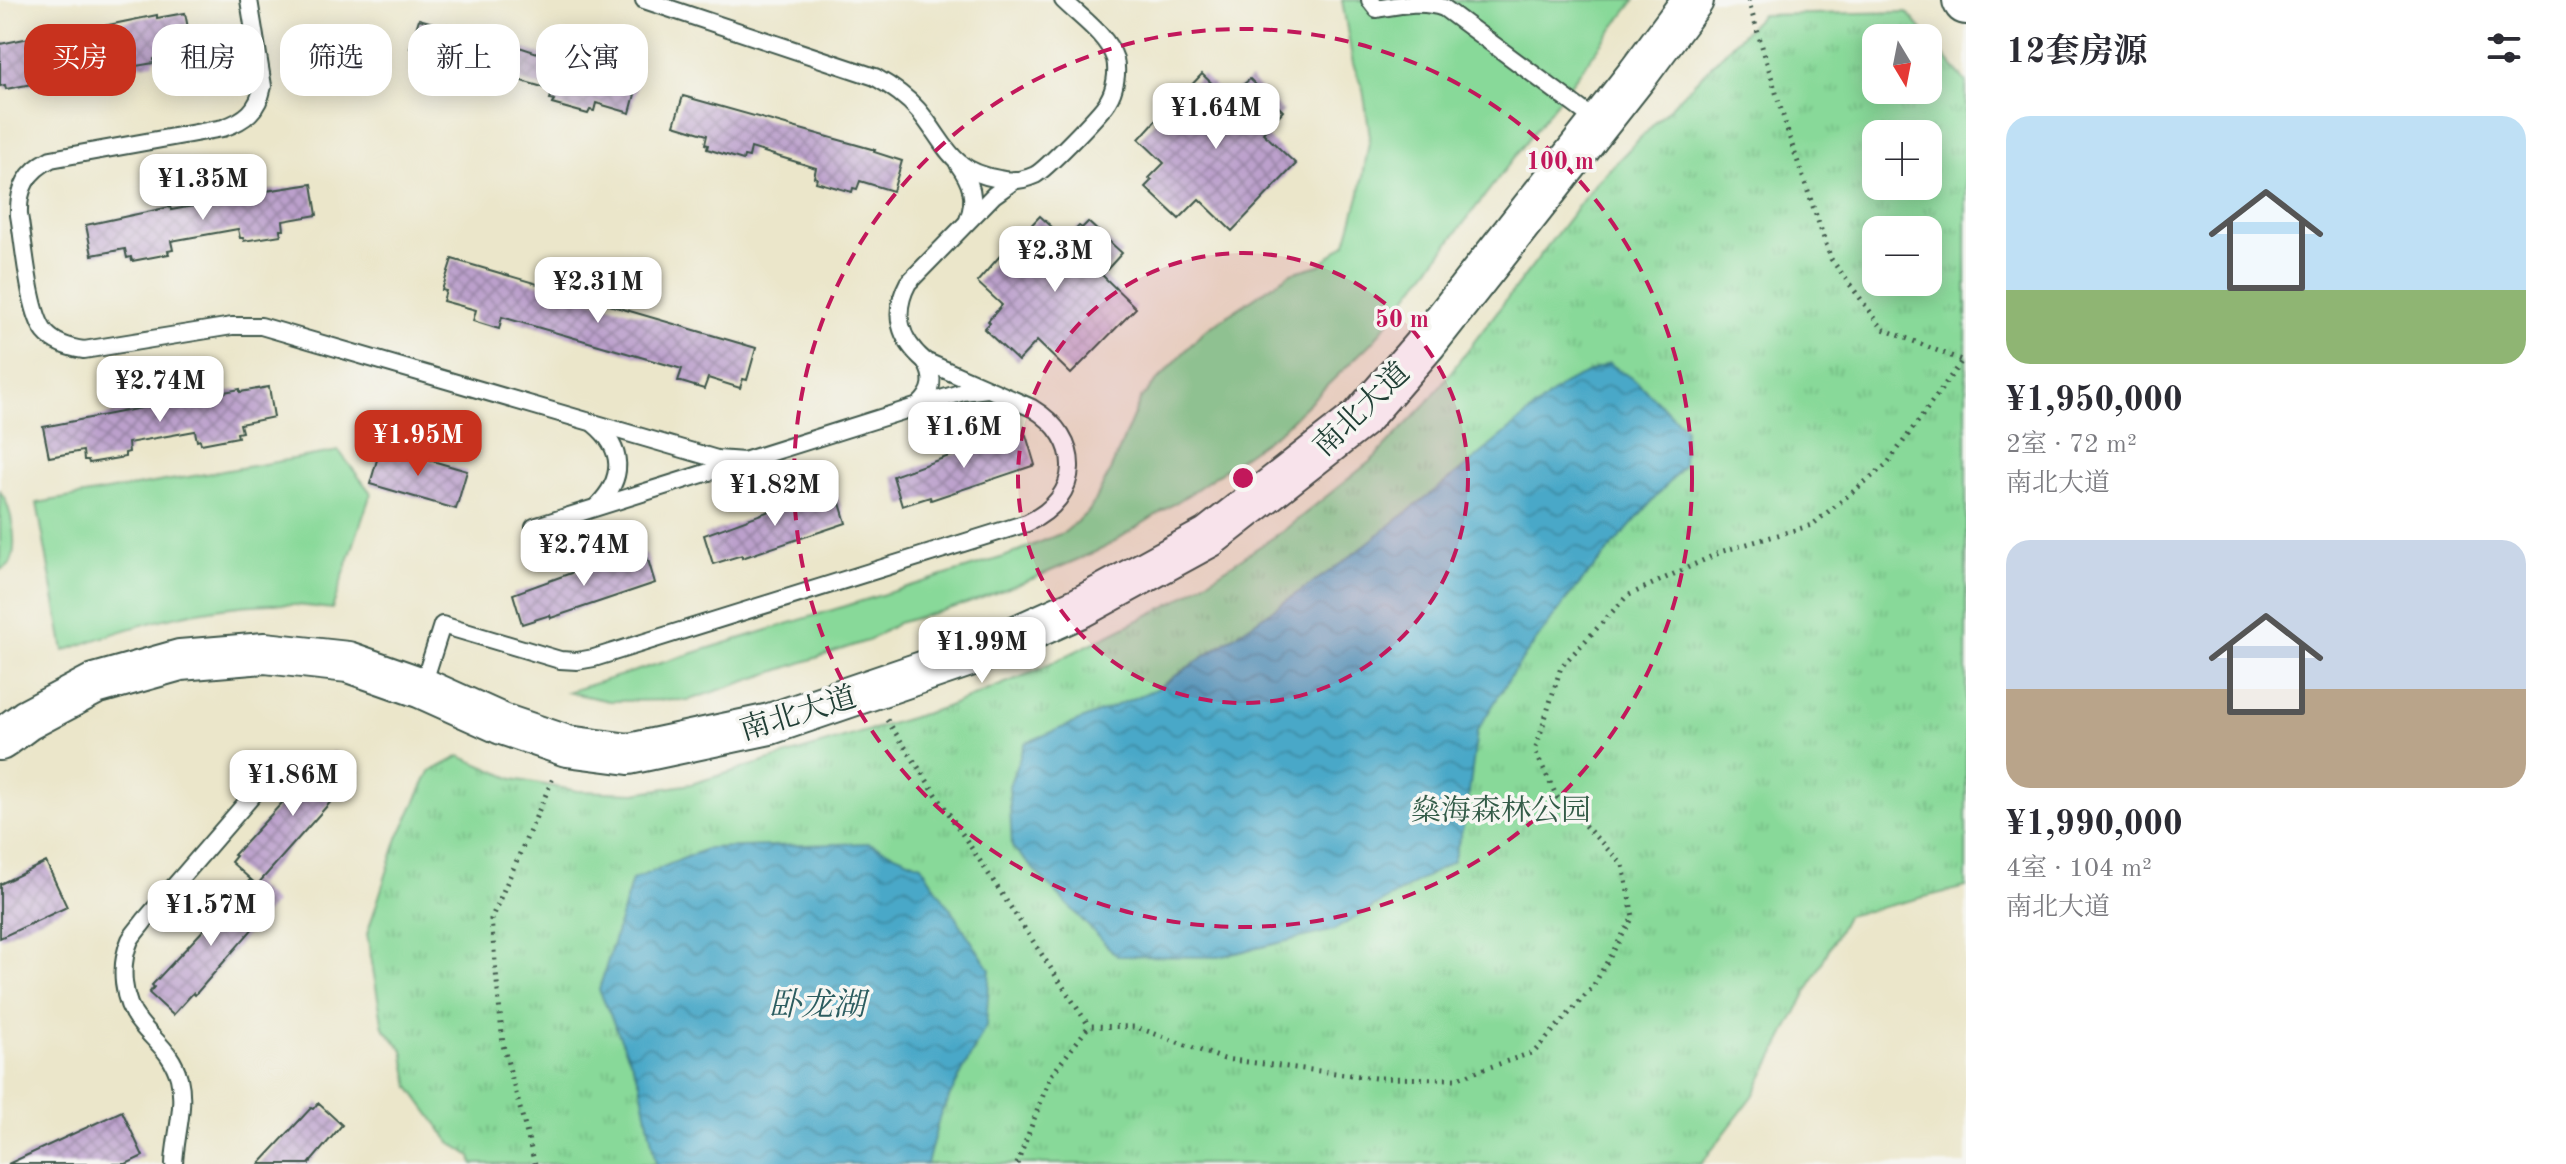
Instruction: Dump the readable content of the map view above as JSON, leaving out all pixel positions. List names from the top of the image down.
{
  "streets": {
    "street": ["南北大道"]
  },
  "water": ["卧龙湖"],
  "parks": ["燊海森林公园"],
  "north": "bottom",
  "page": {
    "heading": "12套房源",
    "map_buttons": ["+", "−"],
    "chip": [
      "买房",
      "租房",
      "筛选",
      "新上",
      "公寓"
    ],
    "price": [
      "¥1.64M",
      "¥1.35M",
      "¥2.3M",
      "¥2.31M",
      "¥2.74M",
      "¥1.6M",
      "¥1.95M",
      "¥1.82M",
      "¥2.74M",
      "¥1.99M",
      "¥1.86M",
      "¥1.57M"
    ],
    "list": [
      {
        "name": "¥1,950,000",
        "note": "2室 · 72 m² · 南北大道"
      },
      {
        "name": "¥1,990,000",
        "note": "4室 · 104 m² · 南北大道"
      }
    ]
  },
  "rings": ["100 m", "50 m"]
}
